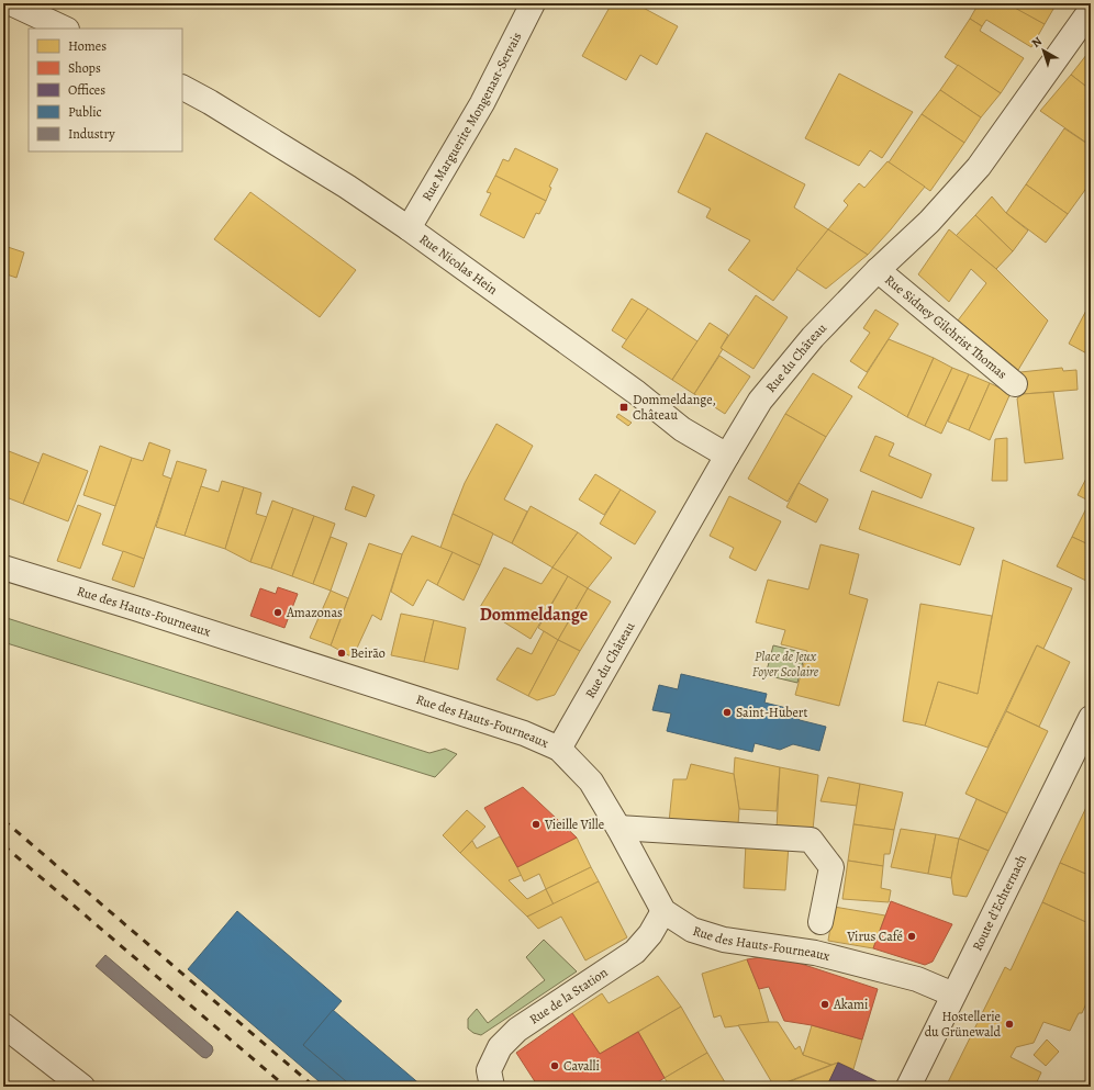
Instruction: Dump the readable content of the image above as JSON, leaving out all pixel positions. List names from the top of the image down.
{
  "streets": {
    "street": [
      "Rue Marguerite Mongenast-Servais",
      "Rue Nicolas Hein",
      "Rue Sidney Gilchrist Thomas",
      "Rue du Château",
      "Rue des Hauts-Fourneaux",
      "Route d'Echternach",
      "Rue de la Station"
    ]
  },
  "crossings": [
    ["Rue Marguerite Mongenast-Servais", "Rue Nicolas Hein"],
    ["Rue Nicolas Hein", "Rue du Château"],
    ["Rue Sidney Gilchrist Thomas", "Rue du Château"],
    ["Rue du Château", "Rue des Hauts-Fourneaux"],
    ["Rue des Hauts-Fourneaux", "Route d'Echternach"],
    ["Rue des Hauts-Fourneaux", "Rue de la Station"]
  ],
  "districts": ["Dommeldange"],
  "parks": ["Place de Jeux Foyer Scolaire"],
  "places": {
    "transit": ["Dommeldange, Château"],
    "other": [
      "Amazonas",
      "Beirão",
      "Saint-Hubert",
      "Vieille Ville",
      "Virus Café",
      "Akami",
      "Hostellerie du Grünewald",
      "Cavalli"
    ]
  },
  "legend": [
    "Homes",
    "Shops",
    "Offices",
    "Public",
    "Industry"
  ],
  "north": "top left"
}
